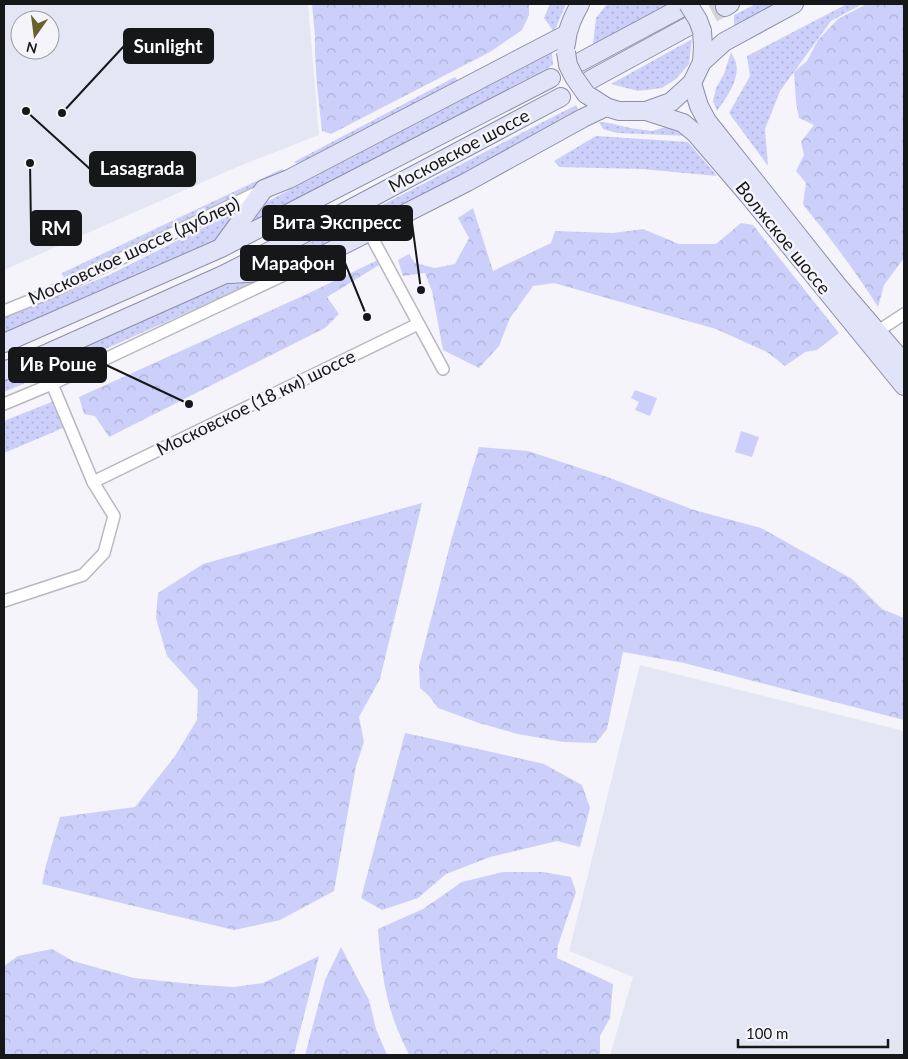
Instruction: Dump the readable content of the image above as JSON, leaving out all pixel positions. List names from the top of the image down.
{
  "streets": {
    "main road": ["Московское шоссе", "Волжское шоссе"],
    "street": ["Московское шоссе (дублер)", "Московское (18 км) шоссе"]
  },
  "places": [
    "Lasagrada",
    "Sunlight",
    "RM",
    "Вита Экспресс",
    "Марафон",
    "Ив Роше"
  ],
  "scale_bar": "100 m",
  "north": "bottom"
}
